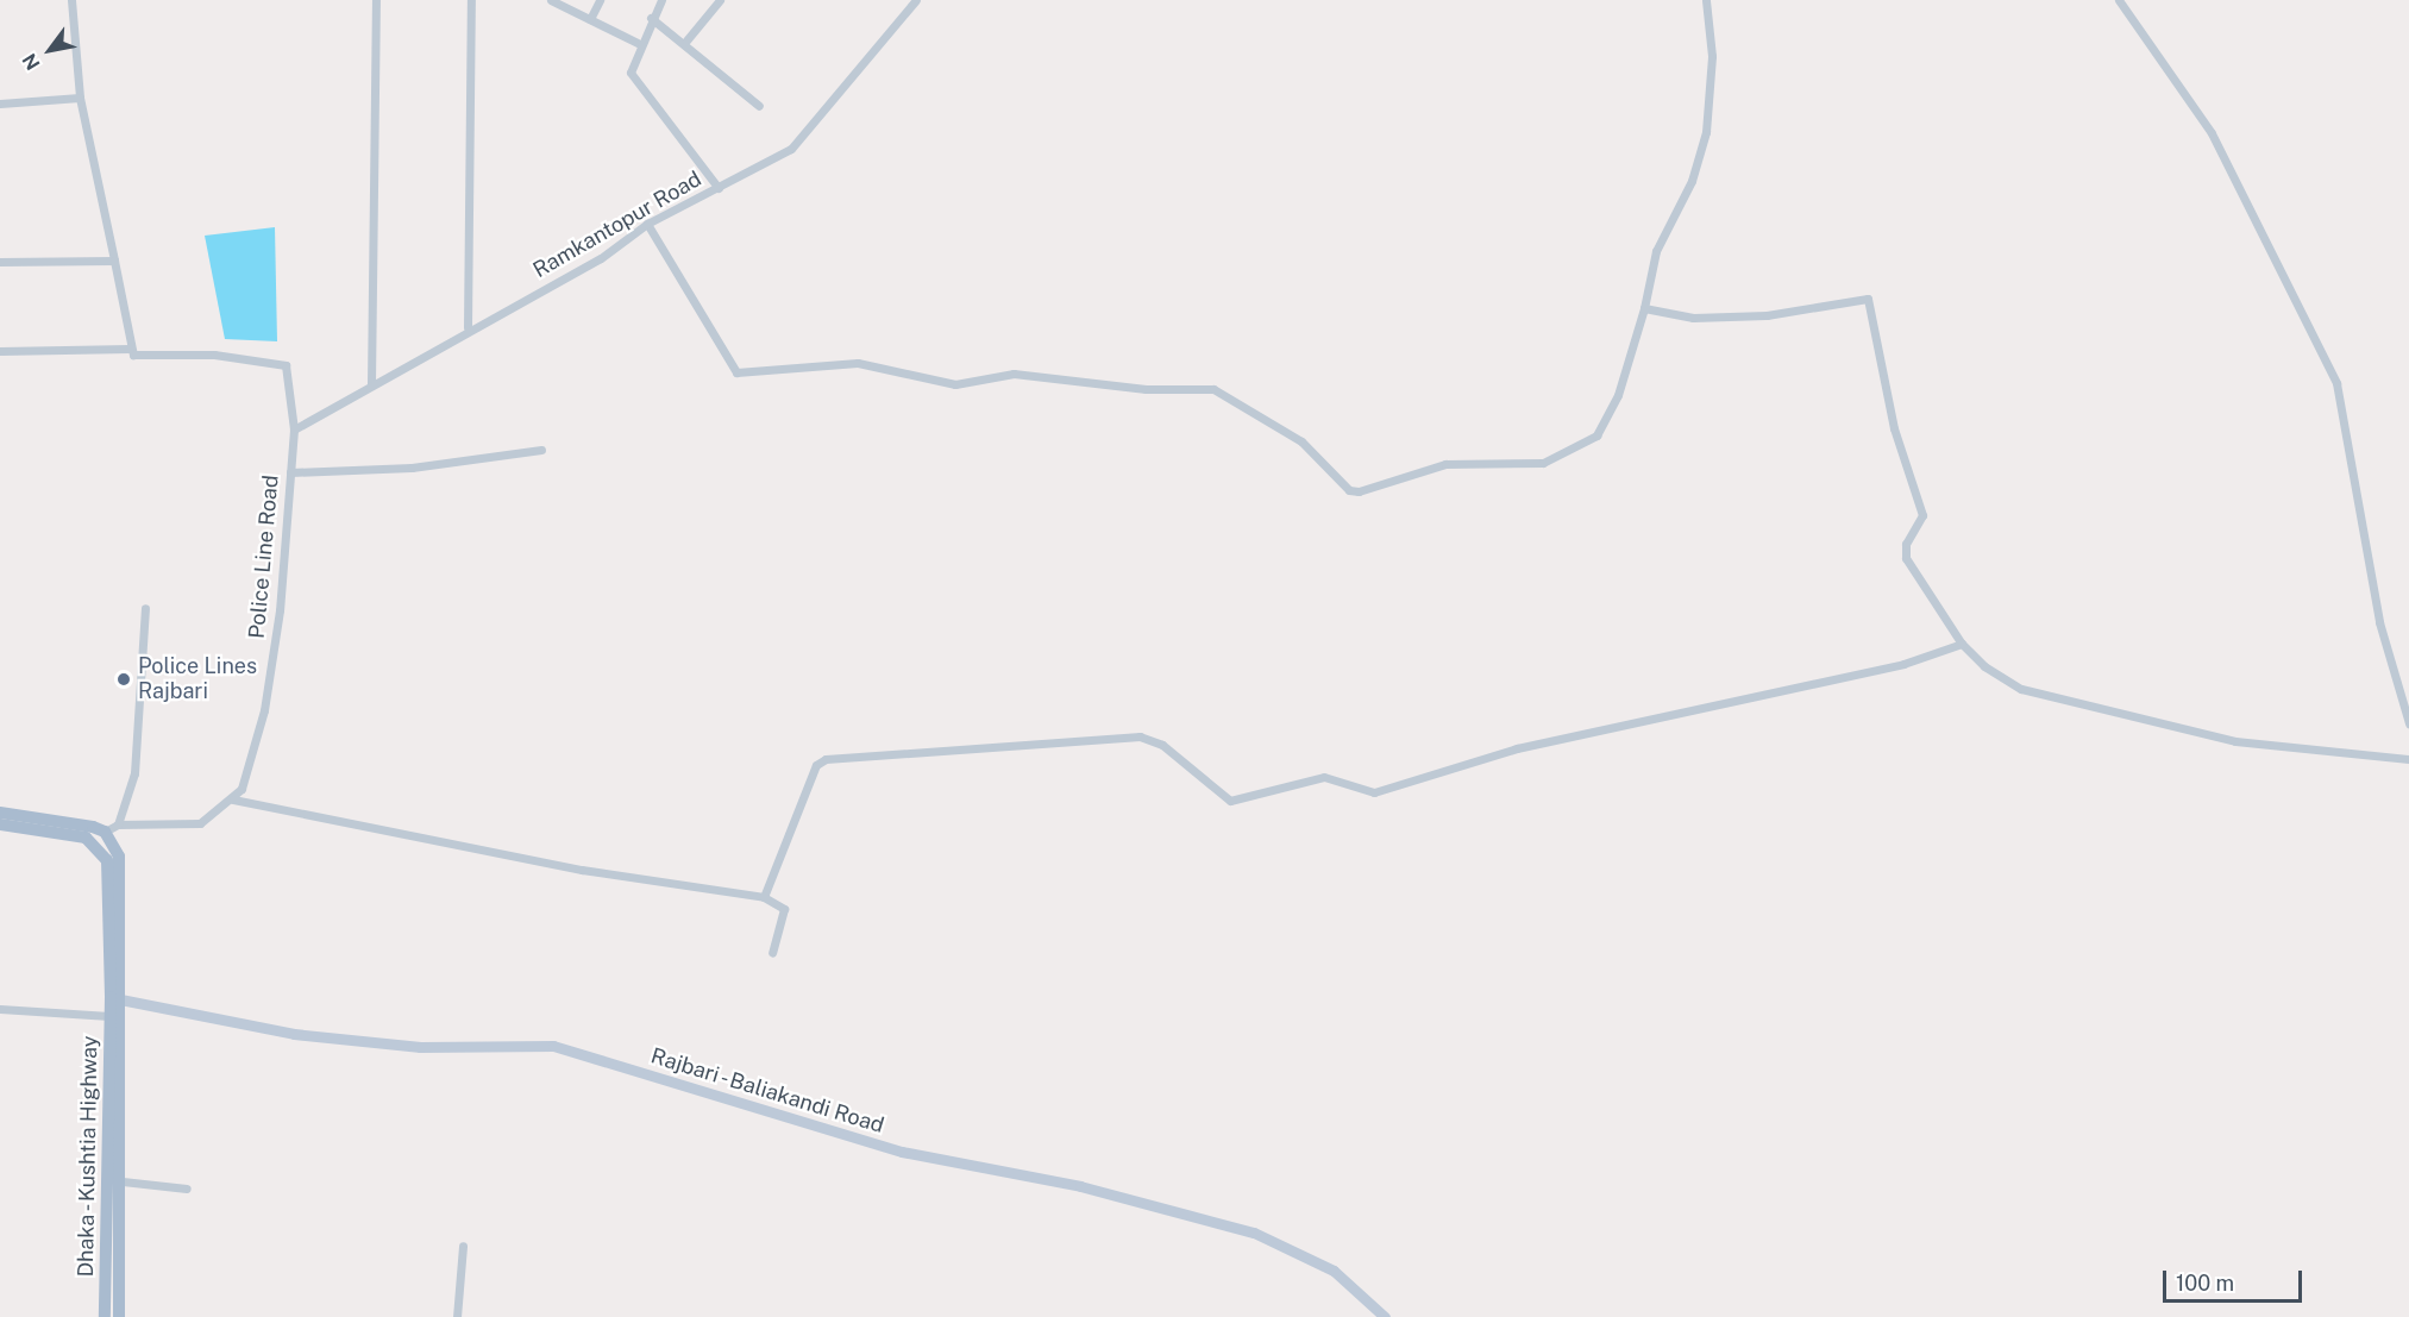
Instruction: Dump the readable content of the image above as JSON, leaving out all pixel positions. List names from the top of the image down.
{
  "streets": {
    "main road": ["Rajbari - Baliakandi Road", "Dhaka - Kushtia Highway"],
    "street": ["Ramkantopur Road", "Police Line Road"]
  },
  "crossings": [
    ["Ramkantopur Road", "Police Line Road"],
    ["Rajbari - Baliakandi Road", "Dhaka - Kushtia Highway"]
  ],
  "places": ["Police Lines Rajbari"],
  "scale_bar": "100 m",
  "north": "bottom left"
}
